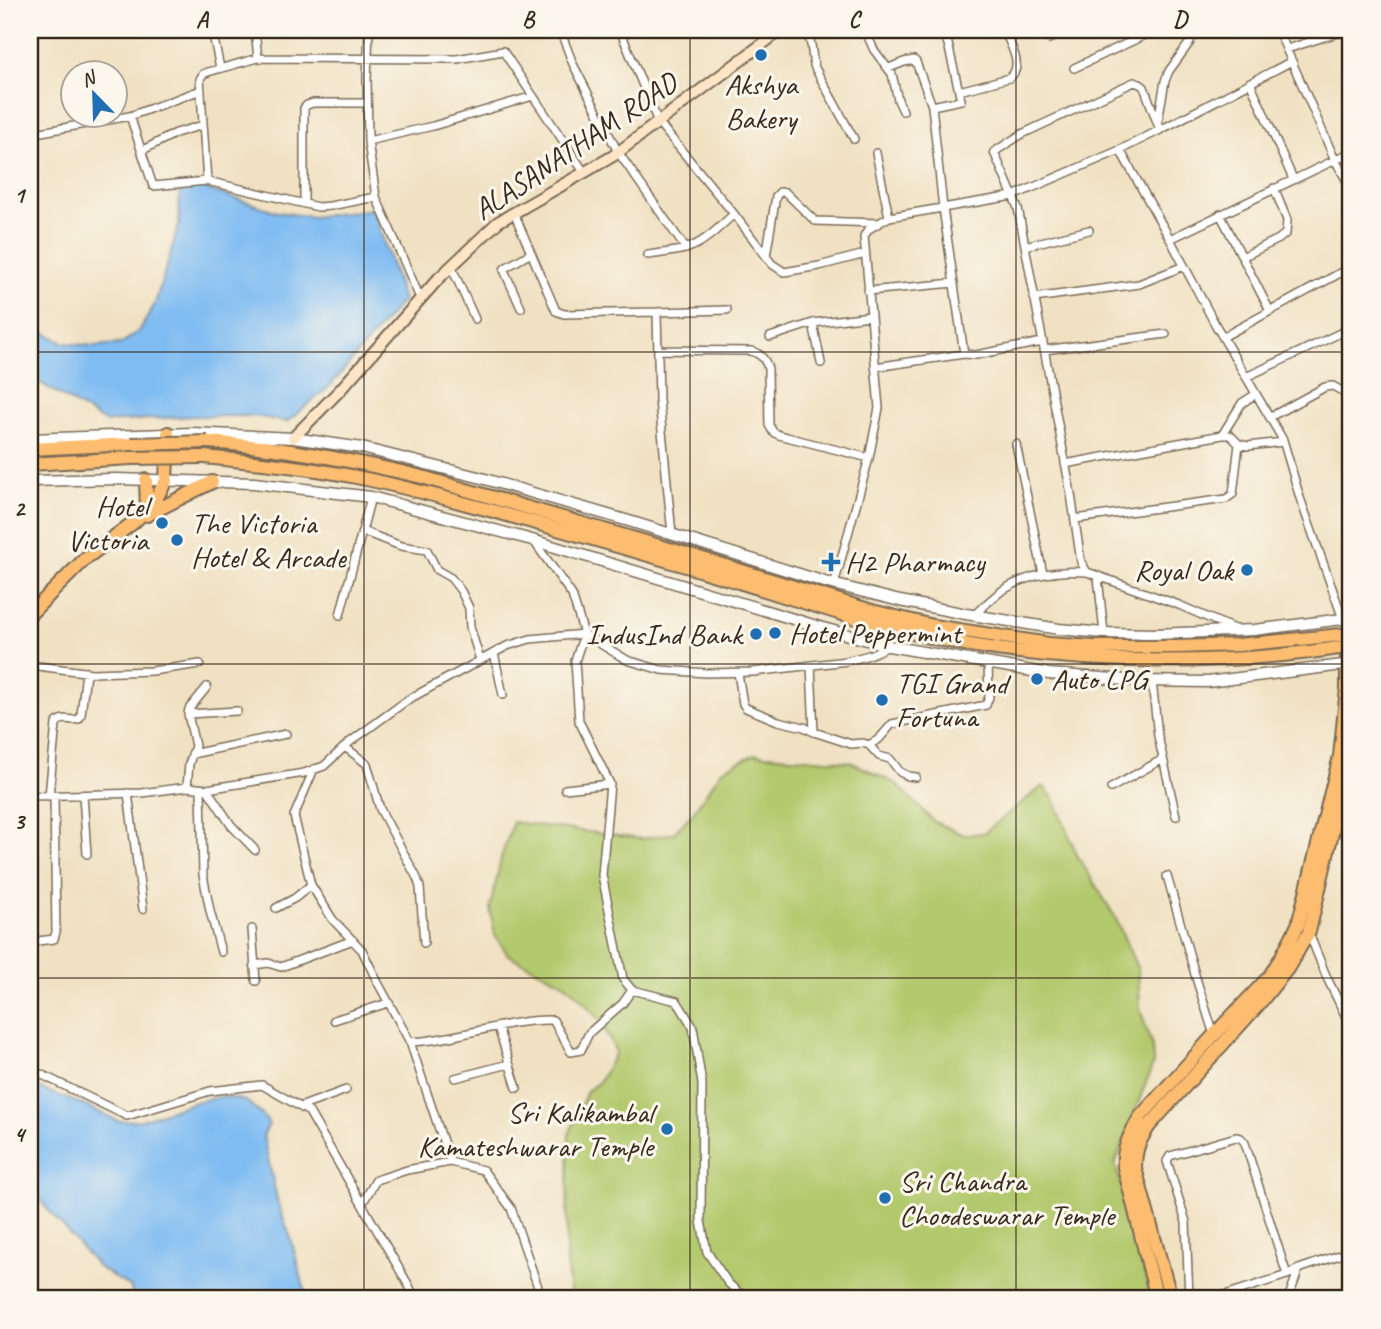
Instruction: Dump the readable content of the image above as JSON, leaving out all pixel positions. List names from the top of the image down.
{
  "streets": {
    "main road": ["ALASANATHAM ROAD"]
  },
  "places": {
    "other": [
      "Akshya Bakery",
      "Hotel Victoria",
      "The Victoria Hotel & Arcade",
      "Royal Oak",
      "Hotel Peppermint",
      "IndusInd Bank",
      "Auto LPG",
      "TGI Grand Fortuna",
      "Sri Kalikambal Kamateshwarar Temple",
      "Sri Chandra Choodeswarar Temple"
    ],
    "health": ["H2 Pharmacy"]
  },
  "north": "top left",
  "grid": {
    "columns": [
      "A",
      "B",
      "C",
      "D"
    ],
    "rows": [
      "1",
      "2",
      "3",
      "4"
    ]
  }
}
